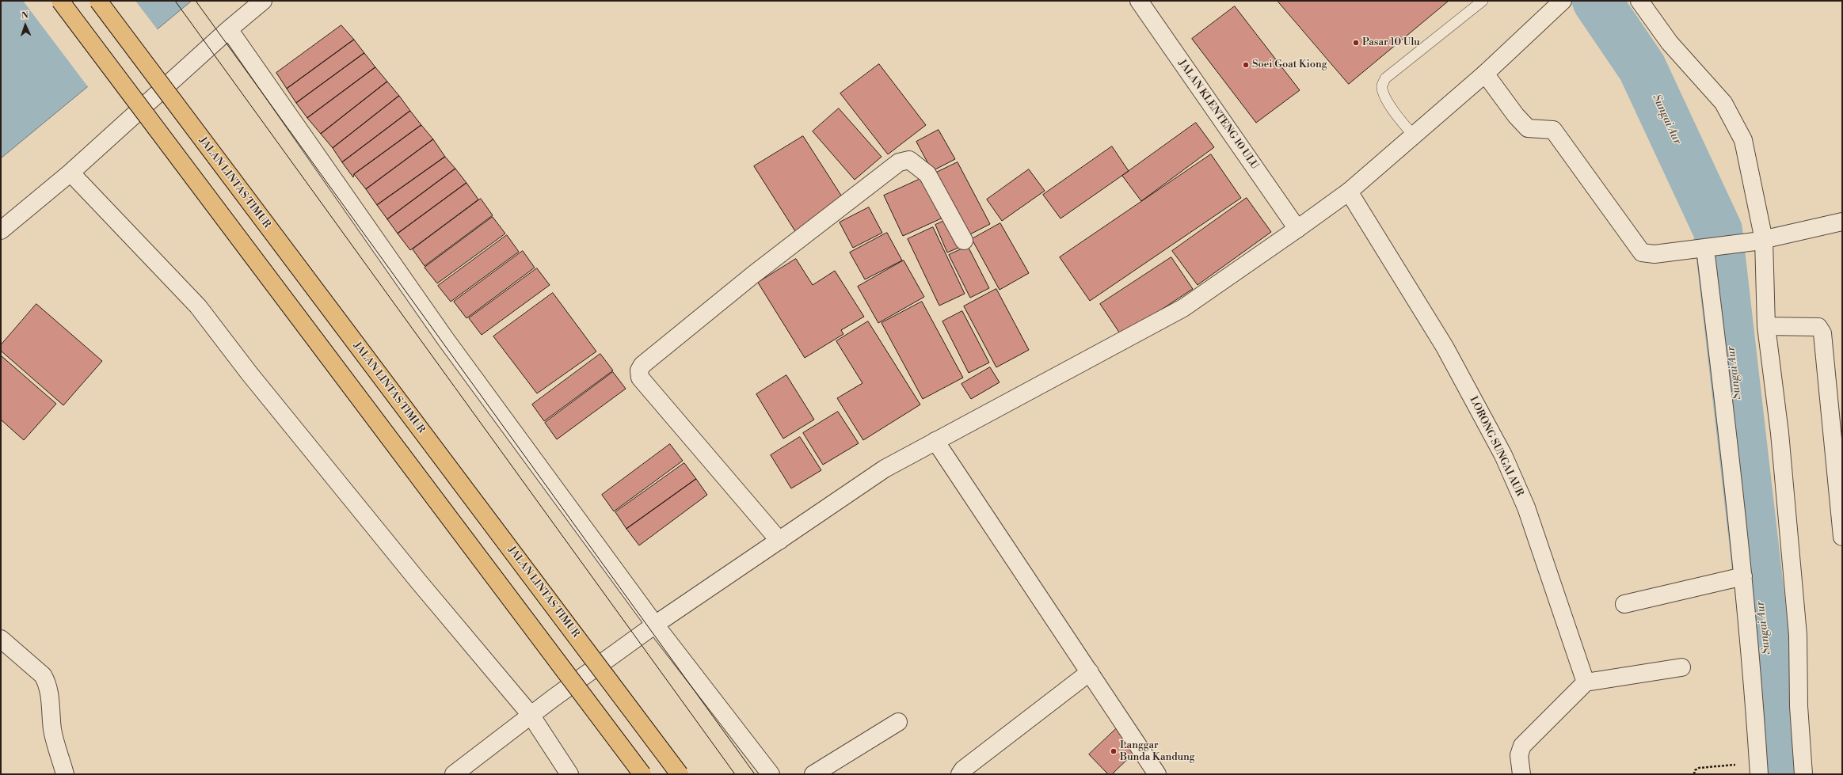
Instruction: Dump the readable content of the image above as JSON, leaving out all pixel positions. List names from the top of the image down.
{
  "streets": {
    "highway": ["JALAN LINTAS TIMUR"],
    "street": ["JALAN KLENTENG 10 ULU", "LORONG SUNGAI AUR"]
  },
  "water": ["Sungai Aur"],
  "places": ["Pasar 10 Ulu", "Soei Goat Kiong", "Langgar Bunda Kandung"],
  "north": "top"
}
